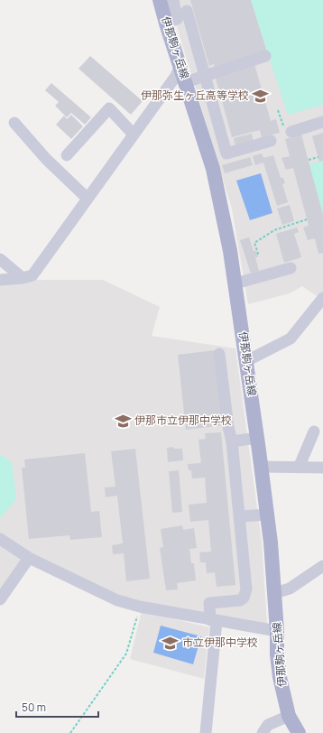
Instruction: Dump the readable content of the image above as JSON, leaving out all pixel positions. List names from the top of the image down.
{
  "streets": {
    "main road": ["伊那駒ヶ岳線"]
  },
  "places": {
    "school or university": ["伊那弥生ヶ丘高等学校", "伊那市立伊那中学校", "市立伊那中学校"]
  },
  "scale_bar": "50 m"
}
